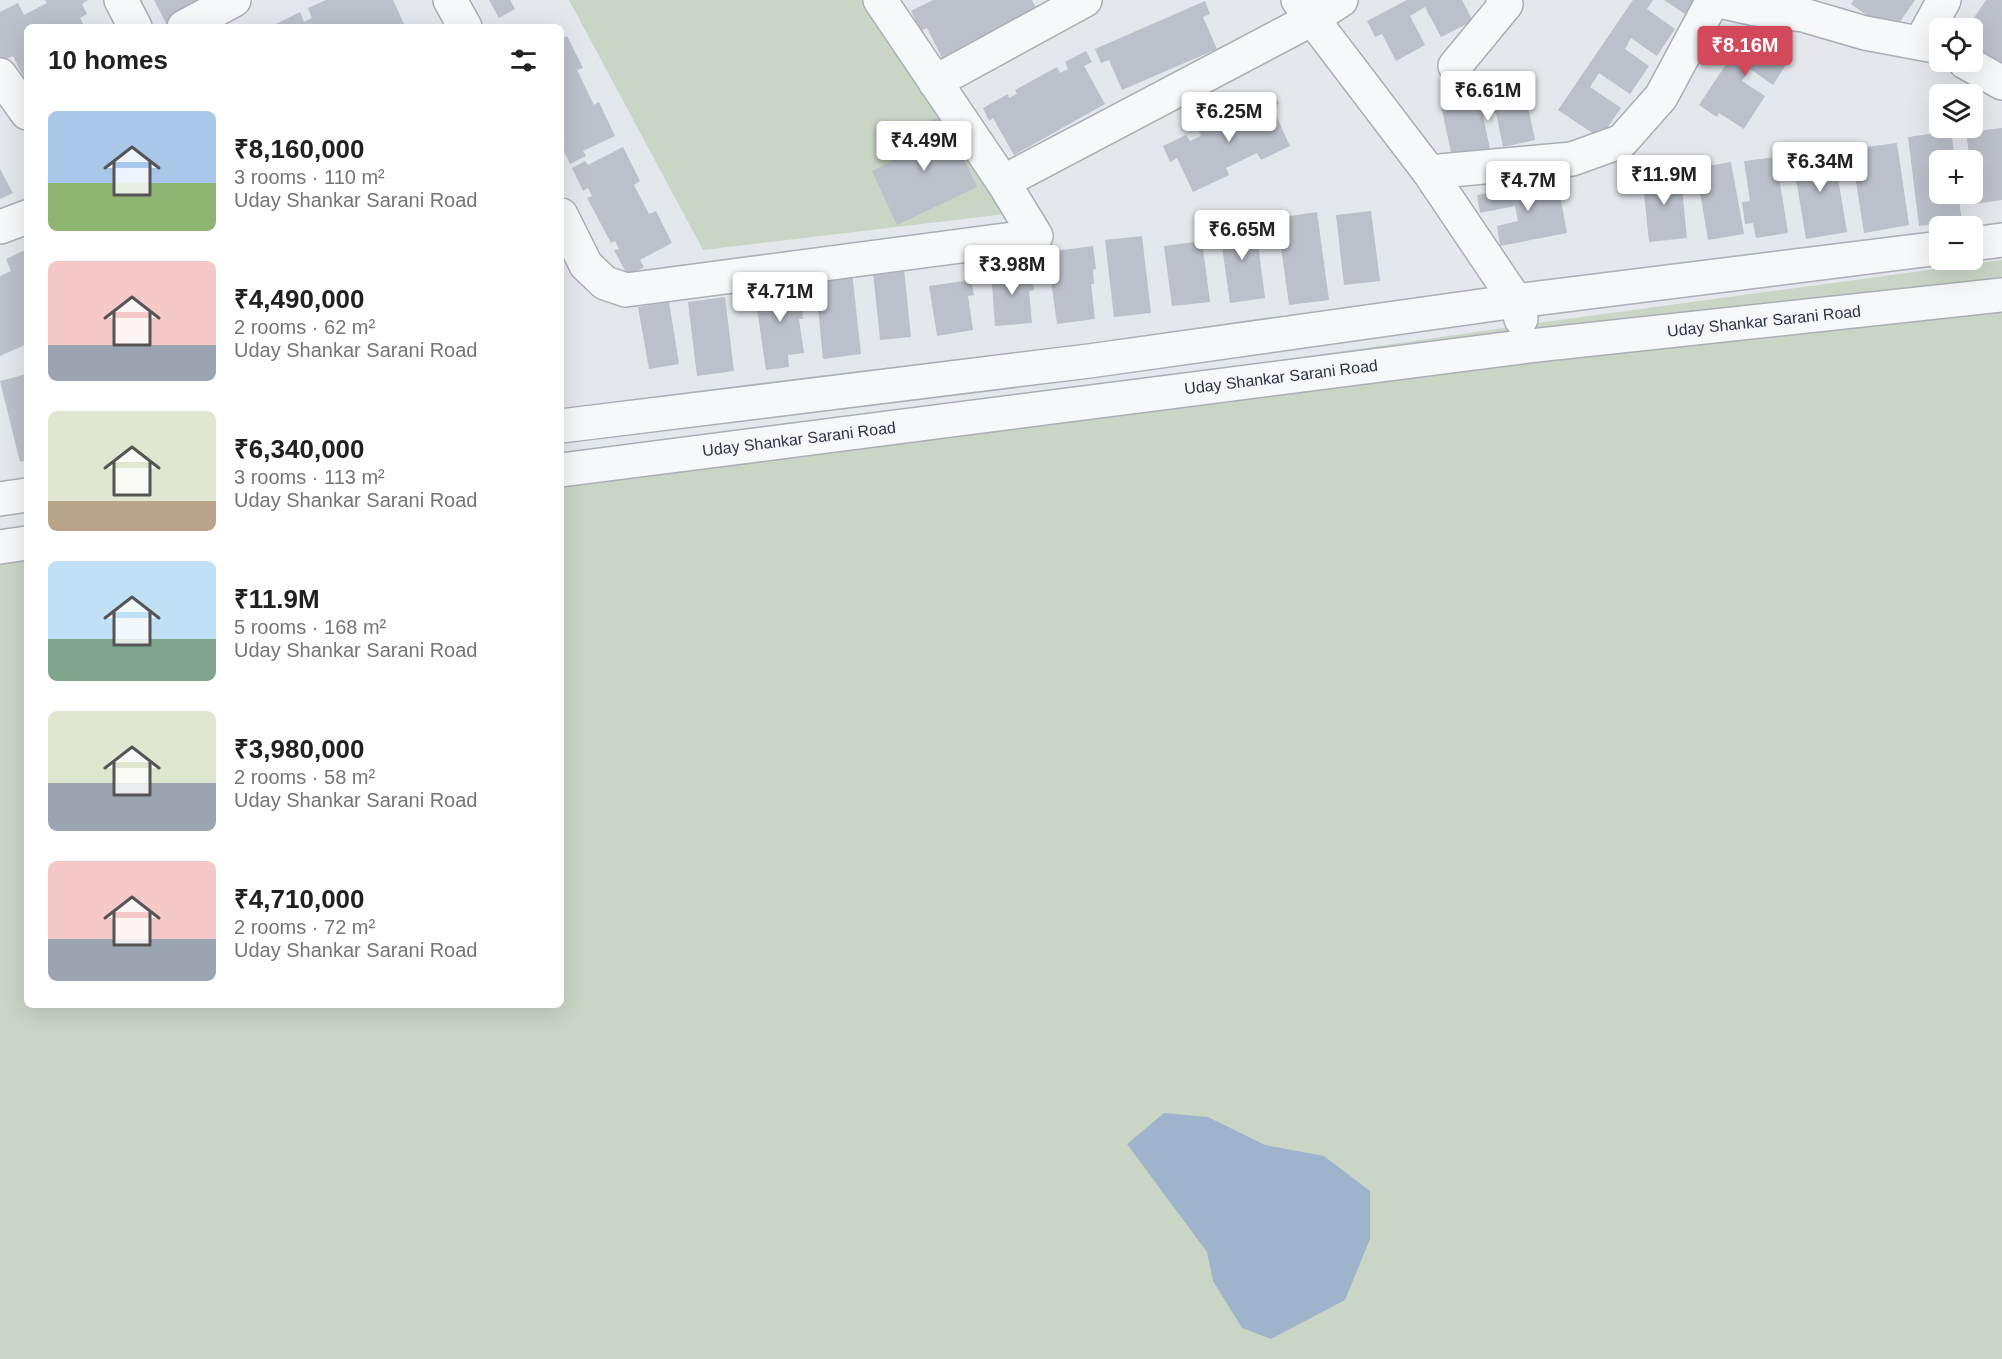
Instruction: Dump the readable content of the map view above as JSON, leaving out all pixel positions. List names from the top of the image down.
{
  "streets": {
    "street": ["Uday Shankar Sarani Road"]
  },
  "page": {
    "map_buttons": ["+", "−"],
    "heading": "10 homes",
    "price": [
      "₹8.16M",
      "₹6.61M",
      "₹6.25M",
      "₹4.49M",
      "₹6.34M",
      "₹11.9M",
      "₹4.7M",
      "₹6.65M",
      "₹3.98M",
      "₹4.71M"
    ],
    "list": [
      {
        "name": "₹8,160,000",
        "note": "3 rooms · 110 m² · Uday Shankar Sarani Road"
      },
      {
        "name": "₹4,490,000",
        "note": "2 rooms · 62 m² · Uday Shankar Sarani Road"
      },
      {
        "name": "₹6,340,000",
        "note": "3 rooms · 113 m² · Uday Shankar Sarani Road"
      },
      {
        "name": "₹11.9M",
        "note": "5 rooms · 168 m² · Uday Shankar Sarani Road"
      },
      {
        "name": "₹3,980,000",
        "note": "2 rooms · 58 m² · Uday Shankar Sarani Road"
      },
      {
        "name": "₹4,710,000",
        "note": "2 rooms · 72 m² · Uday Shankar Sarani Road"
      }
    ]
  }
}
